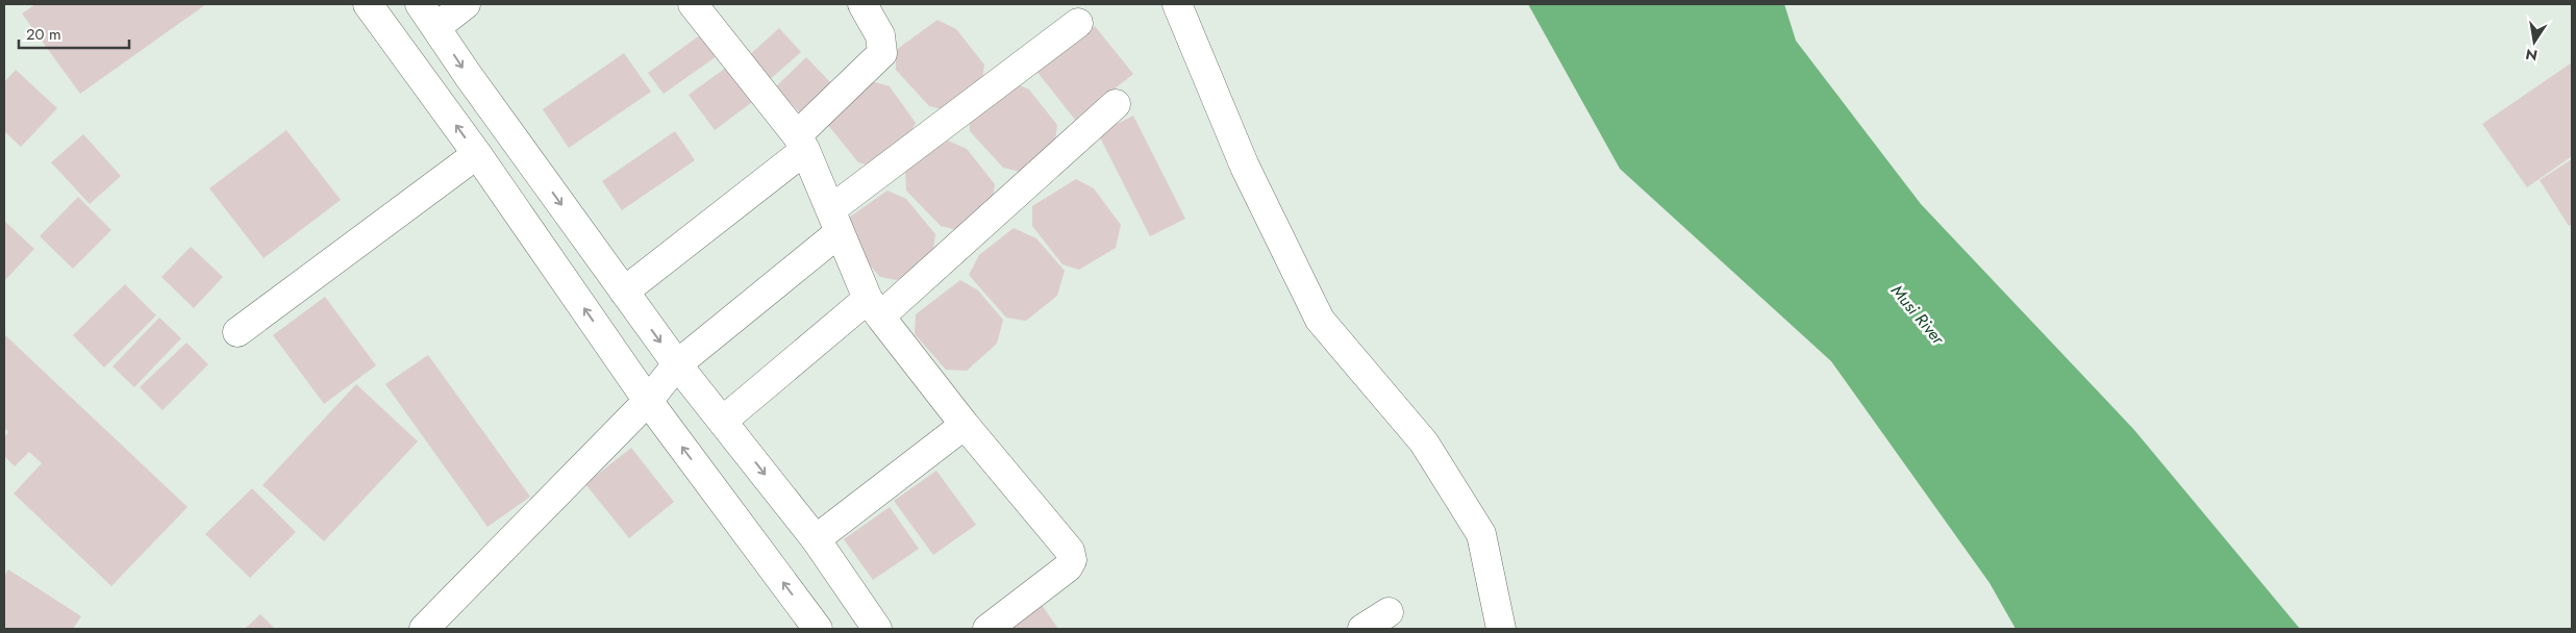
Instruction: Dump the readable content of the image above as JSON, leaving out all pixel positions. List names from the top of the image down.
{
  "water": ["Musi River"],
  "scale_bar": "20 m",
  "north": "bottom"
}
